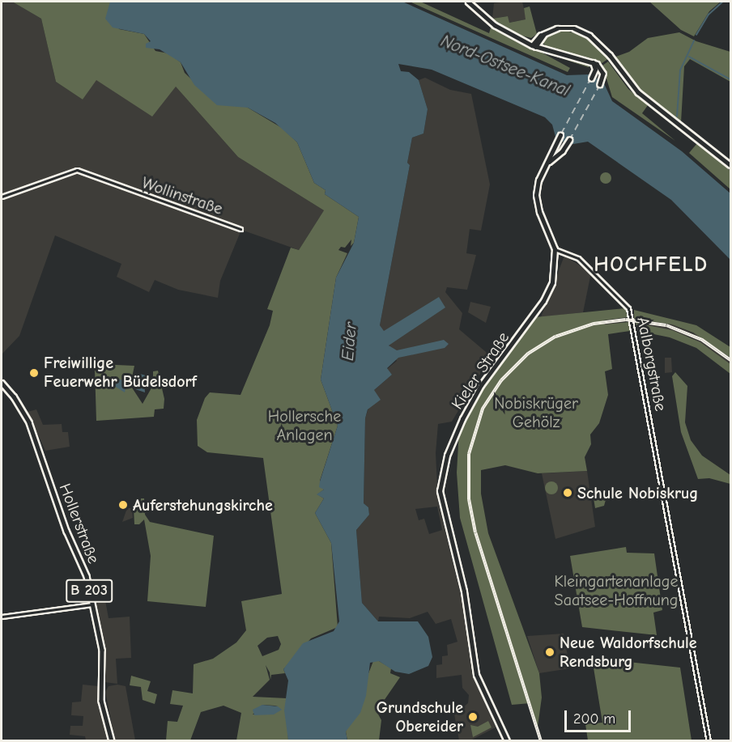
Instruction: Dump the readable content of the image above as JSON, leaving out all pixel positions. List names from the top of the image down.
{
  "streets": {
    "main road": ["Kieler Straße", "Hollerstraße", "B 203"],
    "street": ["Wollinstraße", "Aalborgstraße"]
  },
  "crossings": [
    ["Aalborgstraße", "Kieler Straße"]
  ],
  "districts": ["HOCHFELD"],
  "water": ["Nord-Ostsee-Kanal", "Eider"],
  "parks": ["Nobiskrüger Gehölz", "Hollersche Anlagen", "Kleingartenanlage Saatsee-Hoffnung"],
  "places": [
    "Freiwillige Feuerwehr Büdelsdorf",
    "Schule Nobiskrug",
    "Auferstehungskirche",
    "Neue Waldorfschule Rendsburg",
    "Grundschule Obereider"
  ],
  "scale_bar": "200 m"
}
